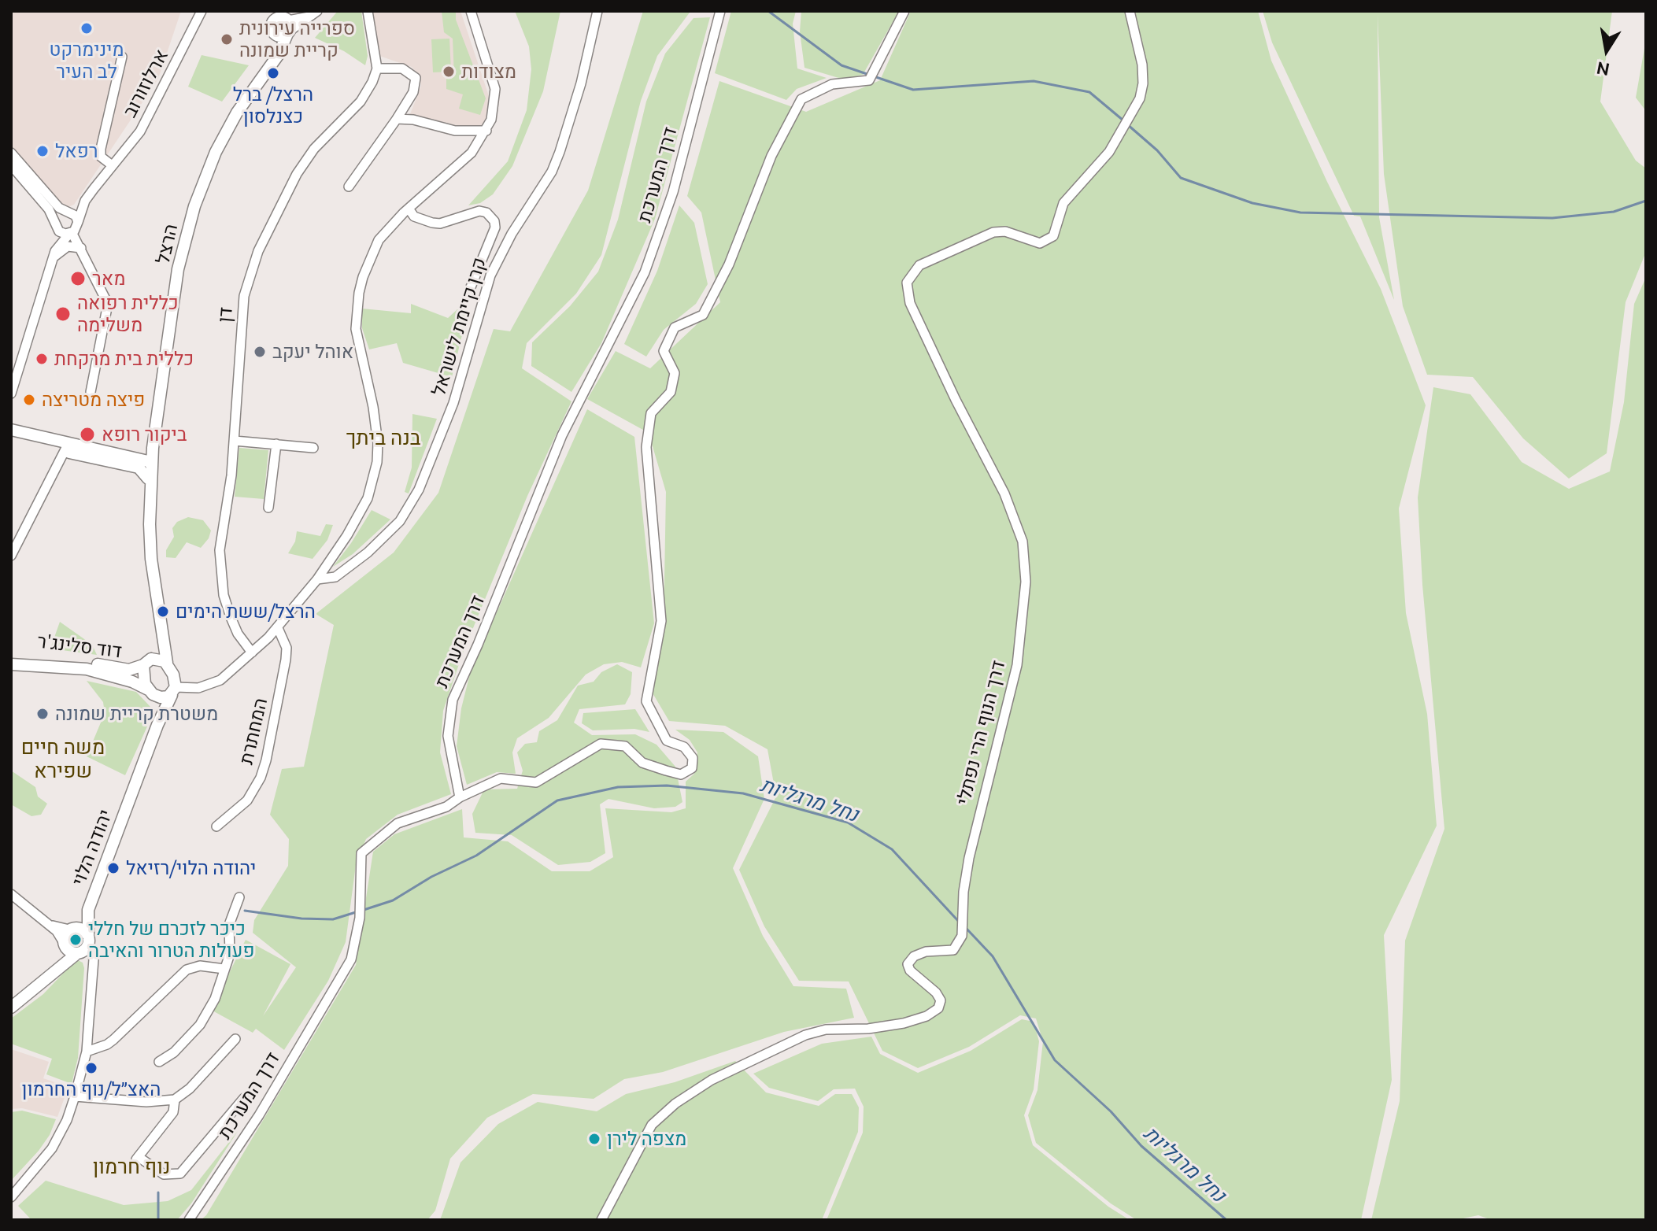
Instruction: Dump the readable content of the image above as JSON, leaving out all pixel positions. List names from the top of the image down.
{
  "streets": {
    "street": [
      "ארלוזורוב",
      "דרך המערכת",
      "הרצל",
      "דן",
      "קרן קיימת לישראל",
      "דוד סלינג'ר",
      "המחתרת",
      "דרך הנוף הרי נפתלי",
      "יהודה הלוי"
    ]
  },
  "crossings": [
    ["הרצל", "דוד סלינג'ר"],
    ["הרצל", "יהודה הלוי"],
    ["דוד סלינג'ר", "יהודה הלוי"]
  ],
  "districts": ["בנה ביתך", "משה חיים שפירא", "נוף חרמון"],
  "water": ["נחל מרגליות"],
  "places": [
    "מינימרקט לב העיר",
    "ספרייה עירונית קריית שמונה",
    "מצודות",
    "הרצל/ ברל כצנלסון",
    "רפאל",
    "מאר",
    "כללית רפואה משלימה",
    "אוהל יעקב",
    "כללית בית מרקחת",
    "פיצה מטריצה",
    "ביקור רופא",
    "הרצל/ששת הימים",
    "משטרת קריית שמונה",
    "יהודה הלוי/רזיאל",
    "כיכר לזכרם של חללי פעולות הטרור והאיבה",
    "האצ״ל/נוף החרמון",
    "מצפה לירן"
  ],
  "north": "bottom"
}
